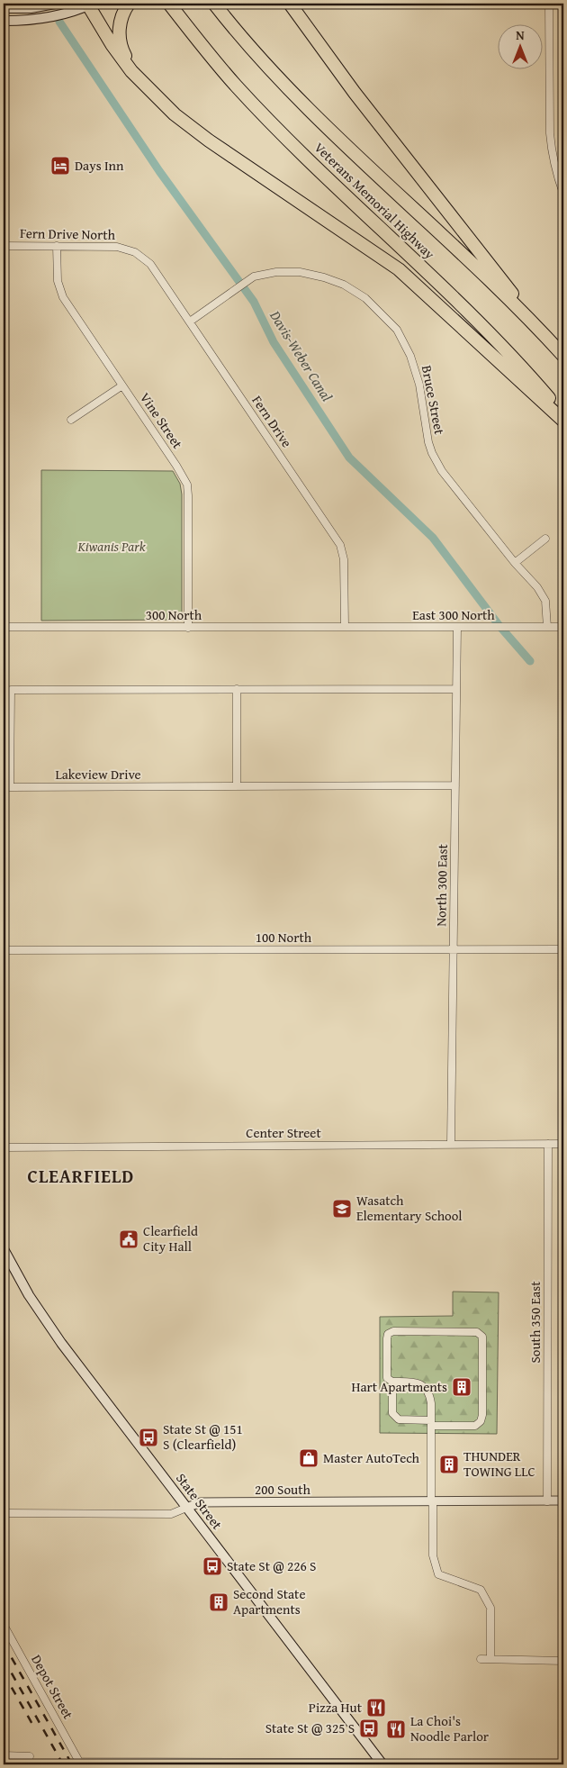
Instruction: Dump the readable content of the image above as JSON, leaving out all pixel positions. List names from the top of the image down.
{
  "streets": {
    "highway": ["Veterans Memorial Highway"],
    "main road": ["State Street"],
    "street": [
      "Fern Drive North",
      "Bruce Street",
      "Vine Street",
      "Fern Drive",
      "300 North",
      "East 300 North",
      "Lakeview Drive",
      "North 300 East",
      "100 North",
      "Center Street",
      "South 350 East",
      "200 South",
      "Depot Street"
    ]
  },
  "crossings": [
    ["Fern Drive North", "Vine Street"],
    ["Fern Drive North", "Fern Drive"],
    ["Bruce Street", "Fern Drive"],
    ["Bruce Street", "East 300 North"],
    ["Vine Street", "300 North"],
    ["Fern Drive", "300 North"],
    ["Fern Drive", "East 300 North"],
    ["300 North", "East 300 North"],
    ["East 300 North", "North 300 East"],
    ["Lakeview Drive", "North 300 East"],
    ["North 300 East", "100 North"],
    ["North 300 East", "Center Street"],
    ["Center Street", "South 350 East"],
    ["South 350 East", "200 South"],
    ["200 South", "State Street"]
  ],
  "districts": ["CLEARFIELD"],
  "water": ["Davis-Weber Canal"],
  "parks": ["Kiwanis Park"],
  "places": {
    "hotel": ["Days Inn"],
    "school or university": ["Wasatch Elementary School"],
    "public building": ["Clearfield City Hall"],
    "building": ["Hart Apartments", "THUNDER TOWING LLC", "Second State Apartments"],
    "bus stop": ["State St @ 151 S (Clearfield)", "State St @ 226 S", "State St @ 325 S"],
    "shop": ["Master AutoTech"],
    "restaurant": ["Pizza Hut", "La Choi's Noodle Parlor"]
  },
  "north": "top"
}
